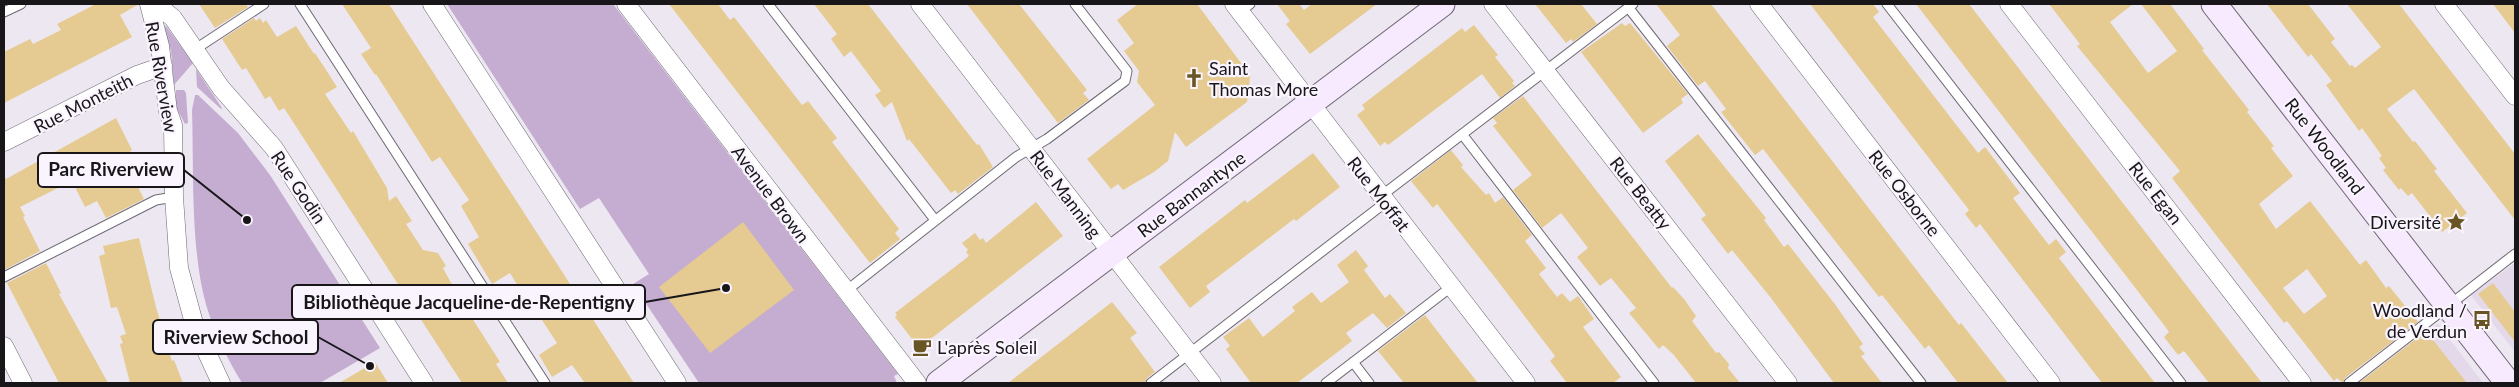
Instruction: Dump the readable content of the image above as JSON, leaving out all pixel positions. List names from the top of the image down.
{
  "streets": {
    "street": [
      "Rue Riverview",
      "Rue Monteith",
      "Rue Woodland",
      "Rue Godin",
      "Rue Beatty",
      "Rue Osborne",
      "Rue Egan",
      "Avenue Brown",
      "Rue Manning",
      "Rue Bannantyne",
      "Rue Moffat"
    ]
  },
  "crossings": [
    ["Rue Riverview", "Rue Monteith"],
    ["Rue Manning", "Rue Bannantyne"],
    ["Rue Bannantyne", "Rue Moffat"]
  ],
  "places": {
    "church": ["Saint Thomas More"],
    "other": ["Parc Riverview", "Bibliothèque Jacqueline-de-Repentigny", "Riverview School"],
    "place": ["Diversité"],
    "bus stop": ["Woodland / de Verdun"],
    "cafe": ["L'après Soleil"]
  }
}
